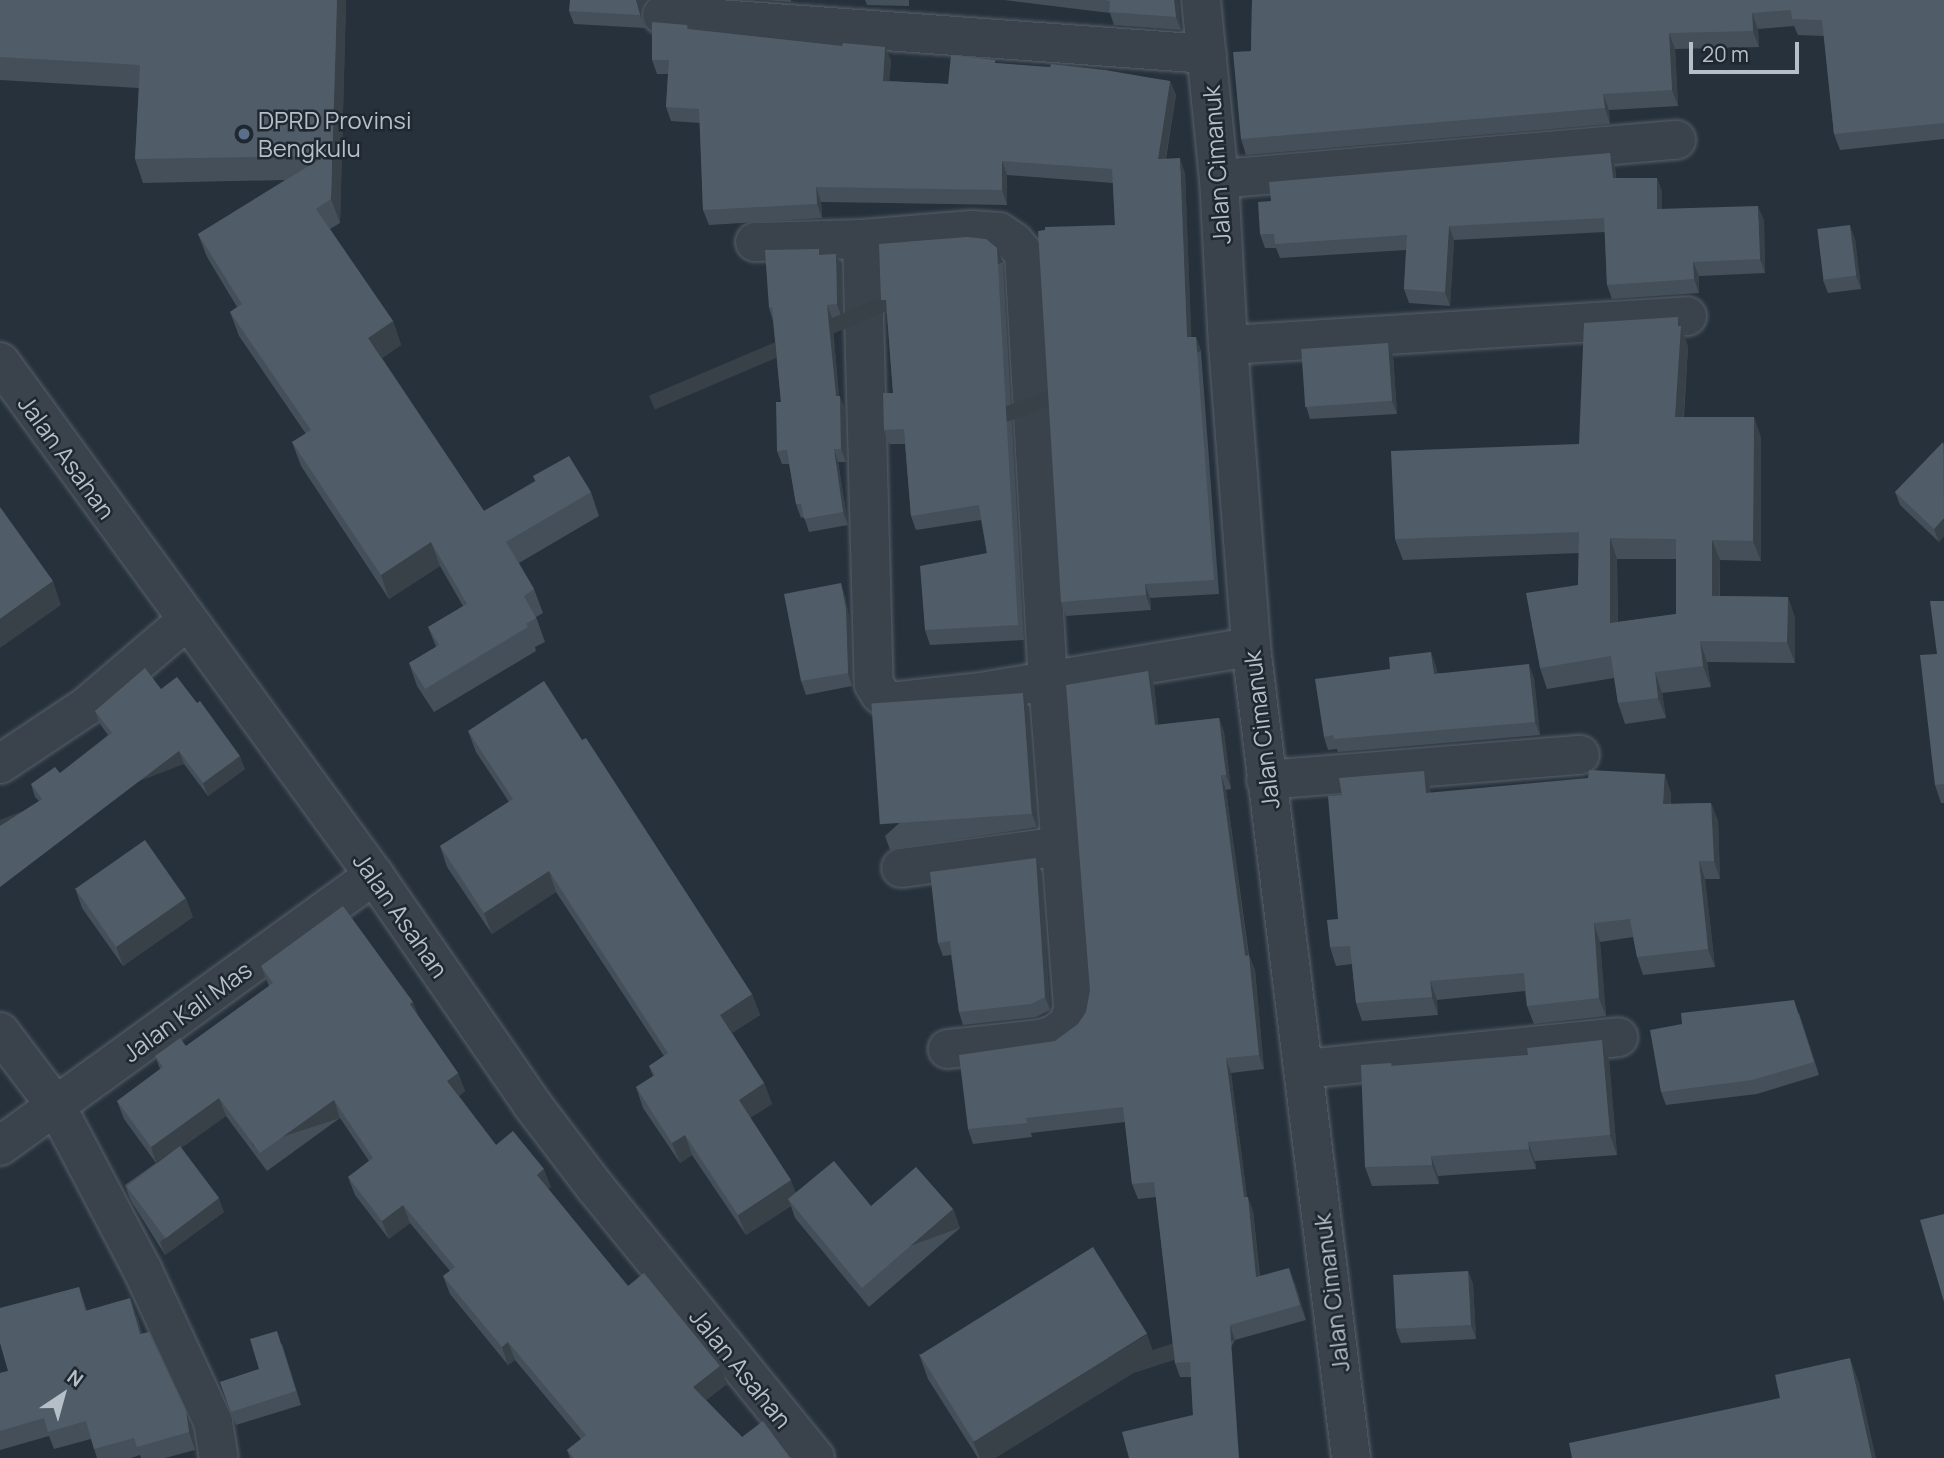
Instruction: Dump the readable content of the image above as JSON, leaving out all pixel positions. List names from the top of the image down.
{
  "streets": {
    "street": ["Jalan Cimanuk", "Jalan Asahan", "Jalan Kali Mas"]
  },
  "crossings": [
    ["Jalan Asahan", "Jalan Kali Mas"]
  ],
  "places": ["DPRD Provinsi Bengkulu"],
  "scale_bar": "20 m",
  "north": "top right"
}
